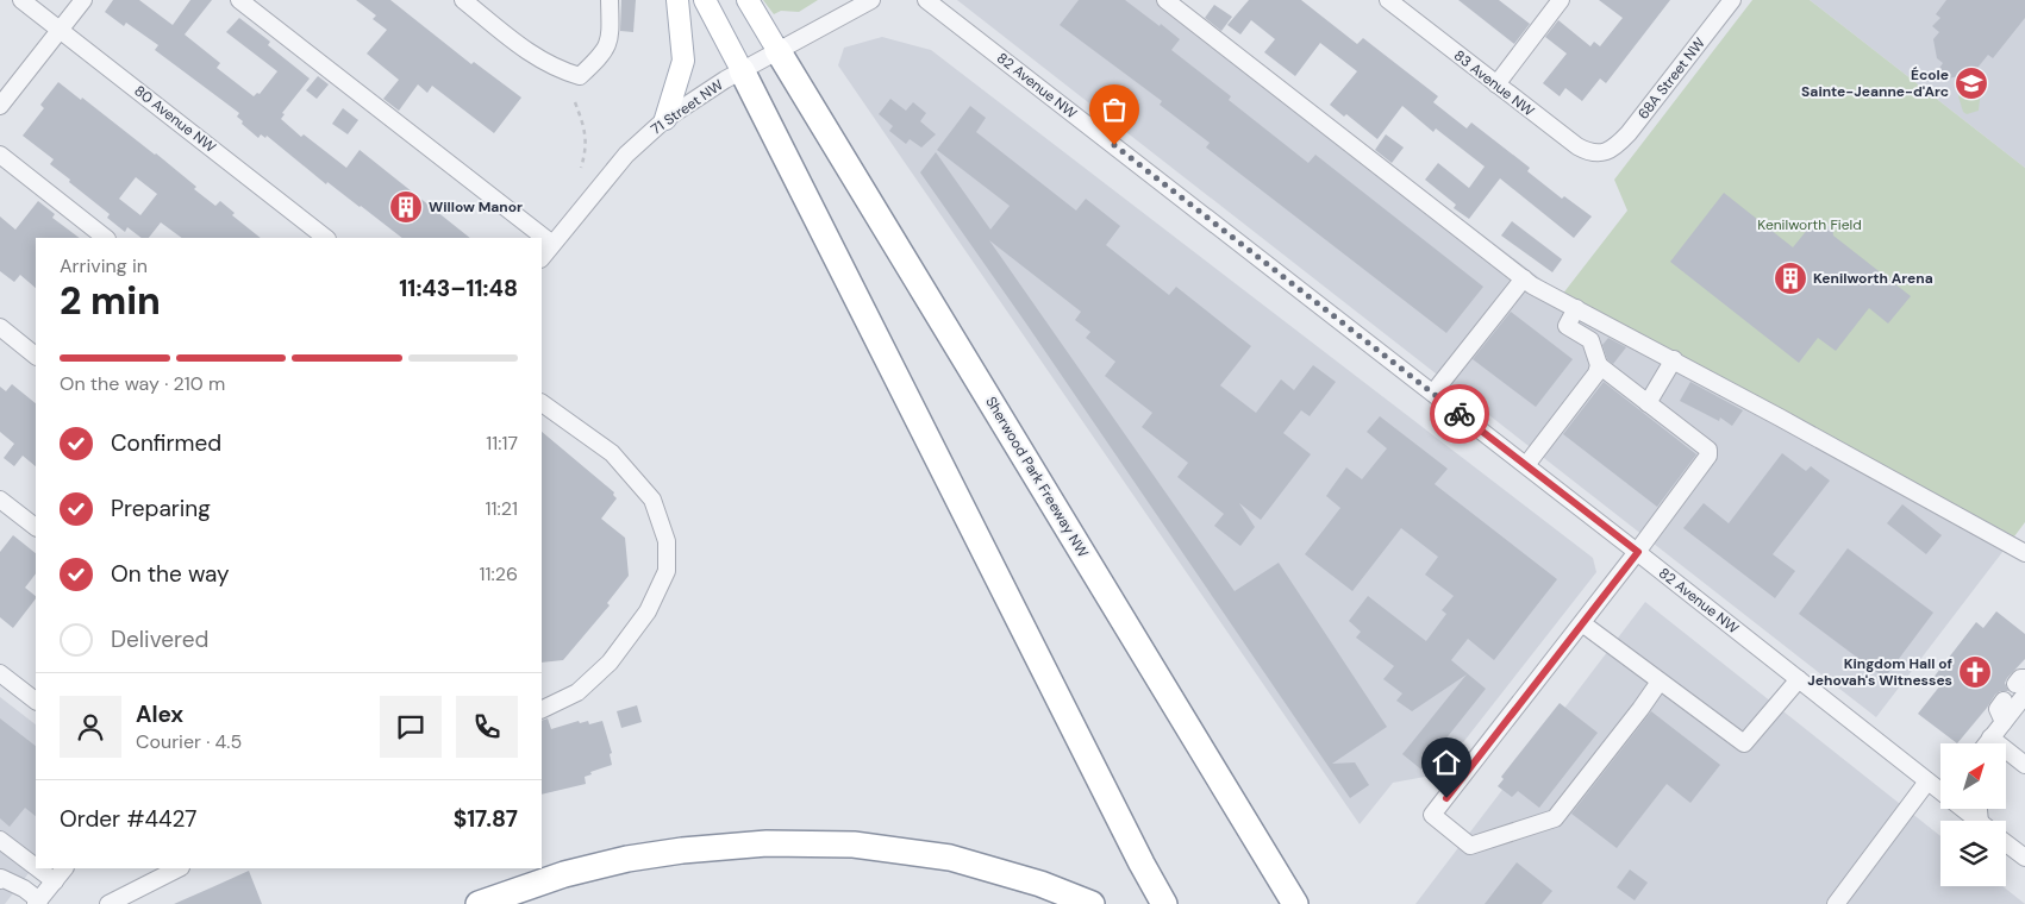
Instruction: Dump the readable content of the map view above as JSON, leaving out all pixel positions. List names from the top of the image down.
{
  "streets": {
    "highway": ["Sherwood Park Freeway NW"],
    "street": [
      "68A Street NW",
      "83 Avenue NW",
      "82 Avenue NW",
      "71 Street NW",
      "80 Avenue NW"
    ]
  },
  "crossings": [
    ["68A Street NW", "83 Avenue NW"],
    ["71 Street NW", "Sherwood Park Freeway NW"]
  ],
  "parks": ["Kenilworth Field"],
  "places": {
    "school or university": ["École Sainte-Jeanne-d'Arc"],
    "building": ["Willow Manor", "Kenilworth Arena"],
    "church": ["Kingdom Hall of Jehovah's Witnesses"]
  },
  "north": "top right",
  "page": {
    "heading": ["2 min", "Arriving in", "11:43–11:48"],
    "panel": [
      "Alex",
      "Courier · 4.5",
      "Order #4427",
      "$17.87"
    ],
    "bar": "On the way · 210 m",
    "list": [
      ["Confirmed", "11:17"],
      ["Preparing", "11:21"],
      ["On the way", "11:26"],
      "Delivered"
    ]
  }
}
